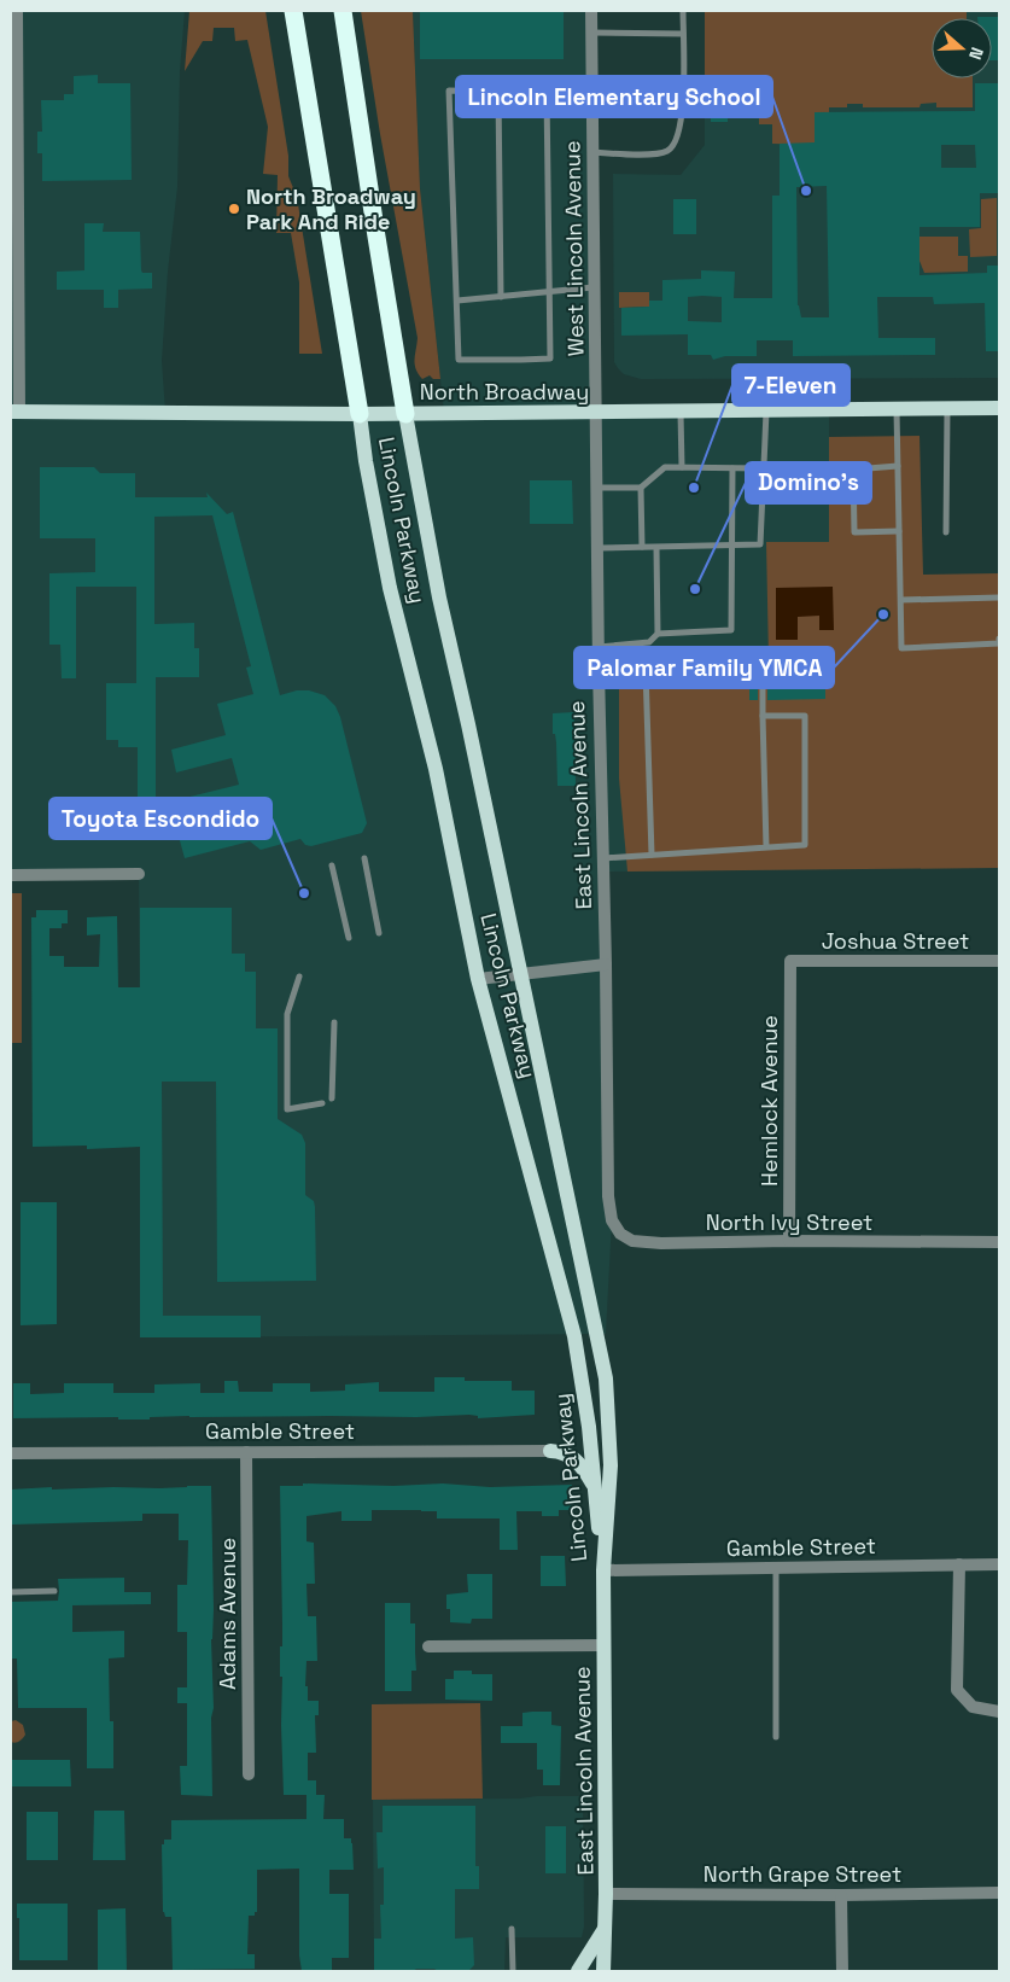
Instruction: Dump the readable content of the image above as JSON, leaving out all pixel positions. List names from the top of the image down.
{
  "streets": {
    "highway": ["Lincoln Parkway"],
    "main road": ["North Broadway", "East Lincoln Avenue"],
    "street": [
      "West Lincoln Avenue",
      "Joshua Street",
      "Hemlock Avenue",
      "North Ivy Street",
      "Gamble Street",
      "Adams Avenue",
      "North Grape Street"
    ]
  },
  "crossings": [
    ["West Lincoln Avenue", "North Broadway"],
    ["West Lincoln Avenue", "East Lincoln Avenue"],
    ["North Broadway", "Lincoln Parkway"],
    ["North Broadway", "East Lincoln Avenue"],
    ["Lincoln Parkway", "East Lincoln Avenue"],
    ["Lincoln Parkway", "Gamble Street"],
    ["East Lincoln Avenue", "North Ivy Street"],
    ["East Lincoln Avenue", "Gamble Street"],
    ["East Lincoln Avenue", "North Grape Street"],
    ["Joshua Street", "Hemlock Avenue"],
    ["Hemlock Avenue", "North Ivy Street"],
    ["Gamble Street", "Adams Avenue"]
  ],
  "places": [
    "Lincoln Elementary School",
    "North Broadway Park And Ride",
    "7-Eleven",
    "Domino's",
    "Palomar Family YMCA",
    "Toyota Escondido"
  ],
  "north": "right"
}
